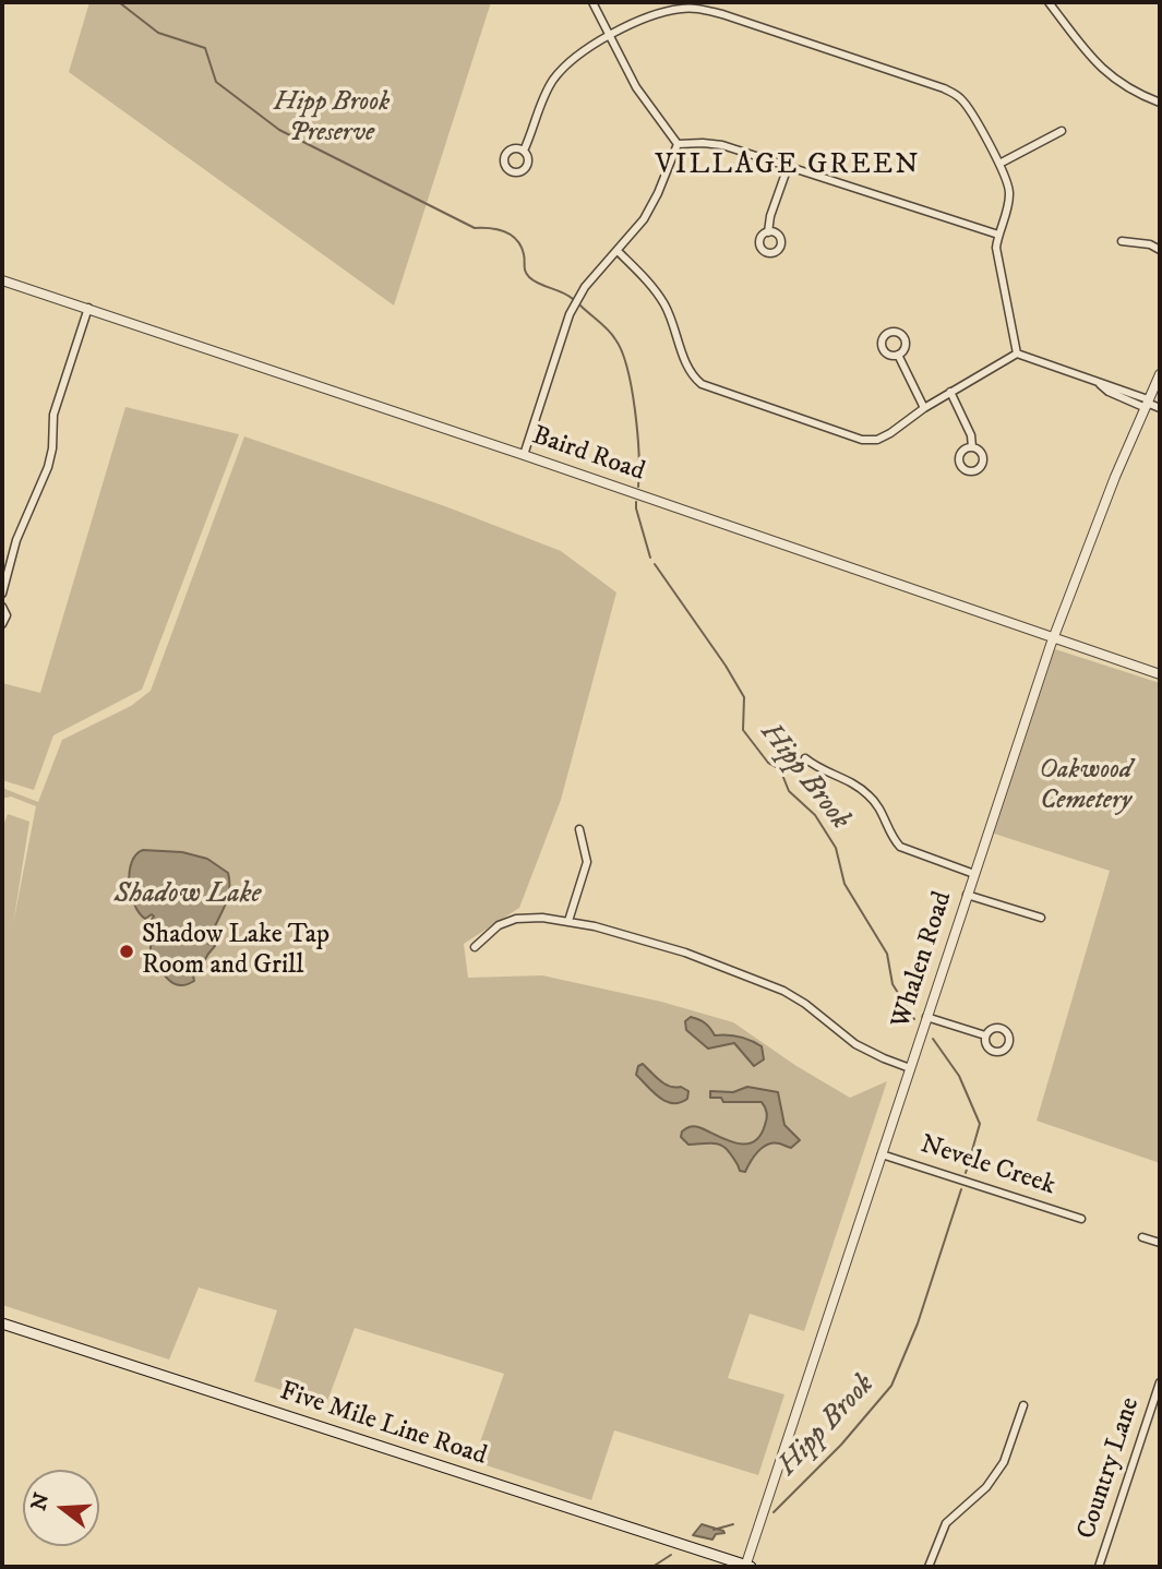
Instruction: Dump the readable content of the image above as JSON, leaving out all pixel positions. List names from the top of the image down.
{
  "streets": {
    "main road": ["Five Mile Line Road"],
    "street": [
      "Baird Road",
      "Whalen Road",
      "Nevele Creek",
      "Country Lane"
    ]
  },
  "crossings": [
    ["Baird Road", "Whalen Road"],
    ["Whalen Road", "Nevele Creek"],
    ["Whalen Road", "Five Mile Line Road"]
  ],
  "districts": ["VILLAGE GREEN"],
  "water": ["Hipp Brook", "Shadow Lake"],
  "parks": ["Hipp Brook Preserve", "Oakwood Cemetery"],
  "places": ["Shadow Lake Tap Room and Grill"],
  "north": "left"
}
